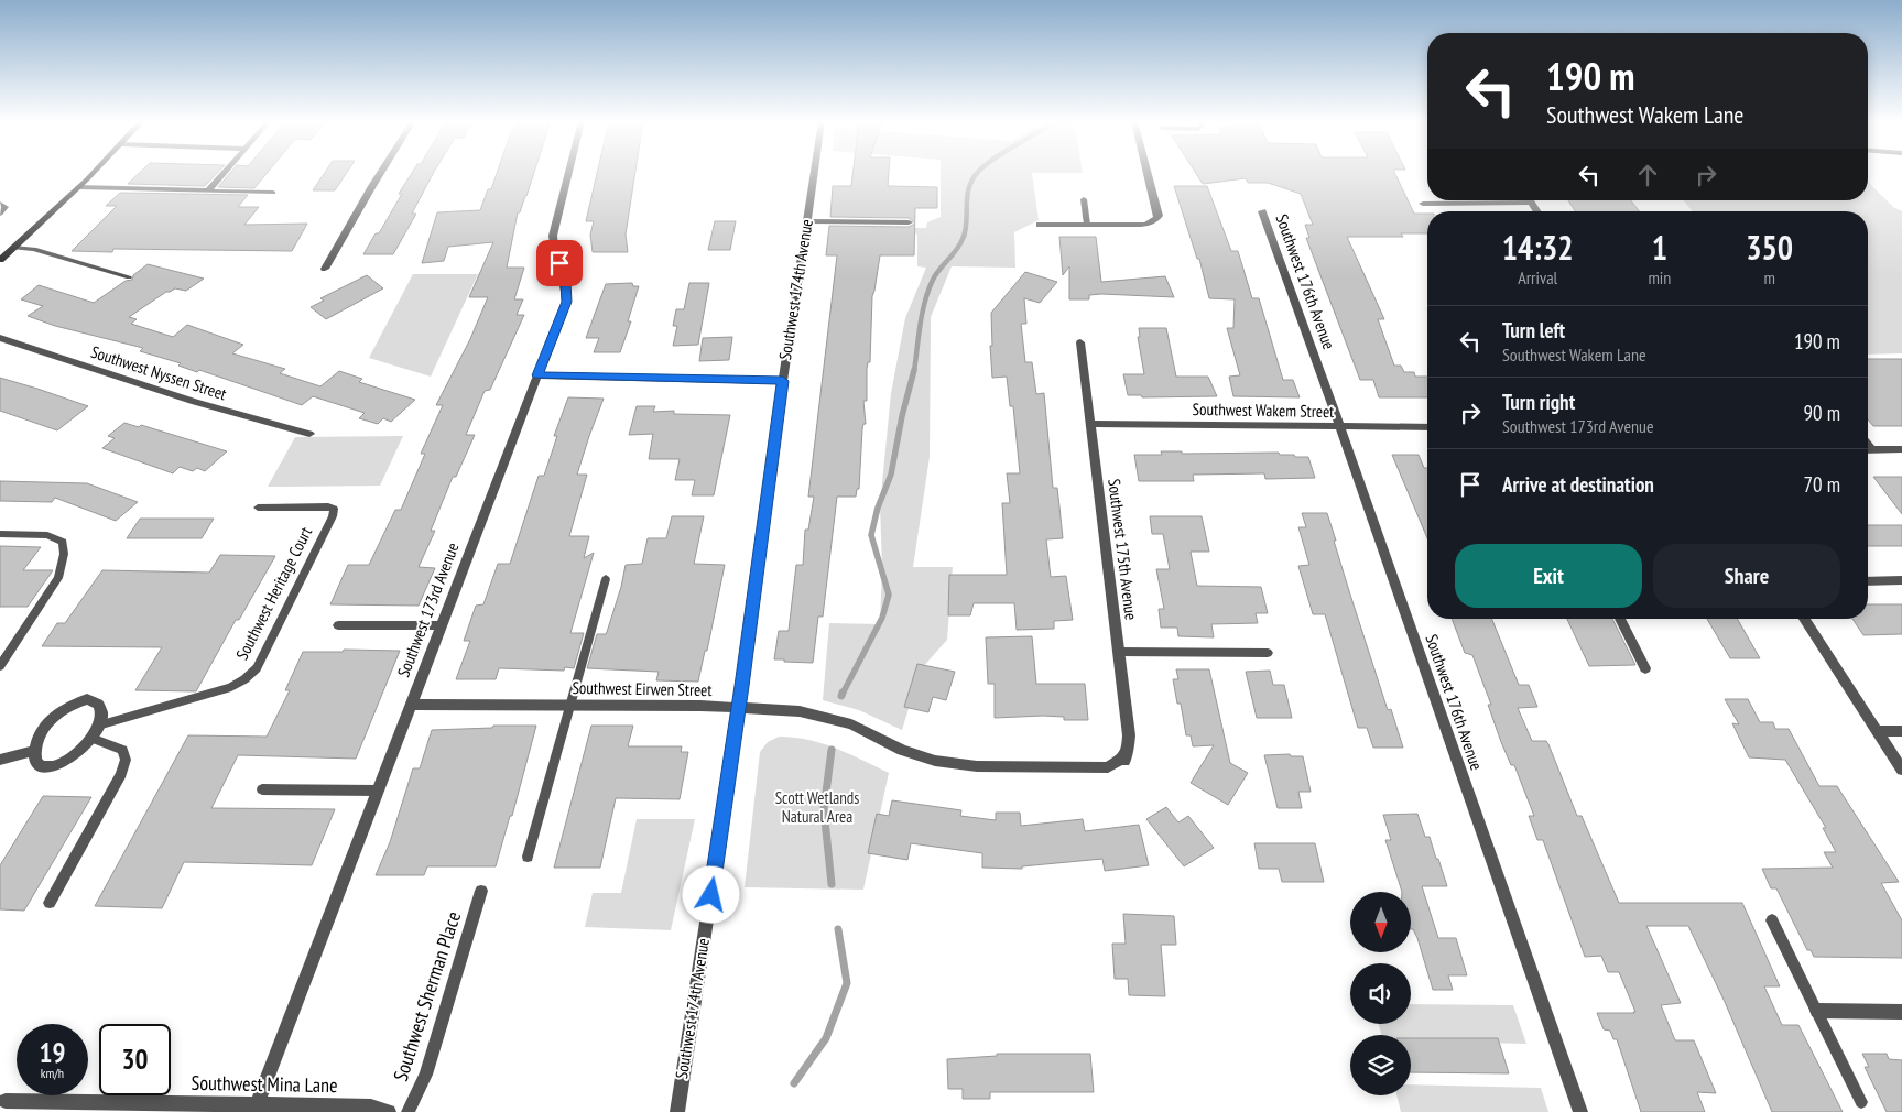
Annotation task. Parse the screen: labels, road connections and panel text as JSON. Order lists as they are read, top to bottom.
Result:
{
  "streets": {
    "street": [
      "Southwest 176th Avenue",
      "Southwest 174th Avenue",
      "Southwest Nyssen Street",
      "Southwest Wakem Street",
      "Southwest 175th Avenue",
      "Southwest 173rd Avenue",
      "Southwest Eirwen Street",
      "Southwest Mina Lane"
    ],
    "lane": ["Southwest Heritage Court", "Southwest Sherman Place"]
  },
  "crossings": [
    ["Southwest 176th Avenue", "Southwest Wakem Street"],
    ["Southwest 174th Avenue", "Southwest Eirwen Street"],
    ["Southwest Wakem Street", "Southwest 175th Avenue"],
    ["Southwest 175th Avenue", "Southwest Eirwen Street"],
    ["Southwest 173rd Avenue", "Southwest Eirwen Street"],
    ["Southwest 173rd Avenue", "Southwest Mina Lane"]
  ],
  "parks": ["Scott Wetlands Natural Area"],
  "north": "bottom",
  "page": {
    "turn": ["190 m", "Southwest Wakem Lane"],
    "eta": [
      "14:32",
      "Arrival",
      "1",
      "min",
      "350",
      "m"
    ],
    "list": [
      {
        "name": "Turn left",
        "note": "Southwest Wakem Lane",
        "value": "190 m"
      },
      {
        "name": "Turn right",
        "note": "Southwest 173rd Avenue",
        "value": "90 m"
      },
      {
        "name": "Arrive at destination",
        "value": "70 m"
      }
    ],
    "buttons": ["Exit", "Share"],
    "speed": "19 km/h",
    "limit": "30"
  }
}
